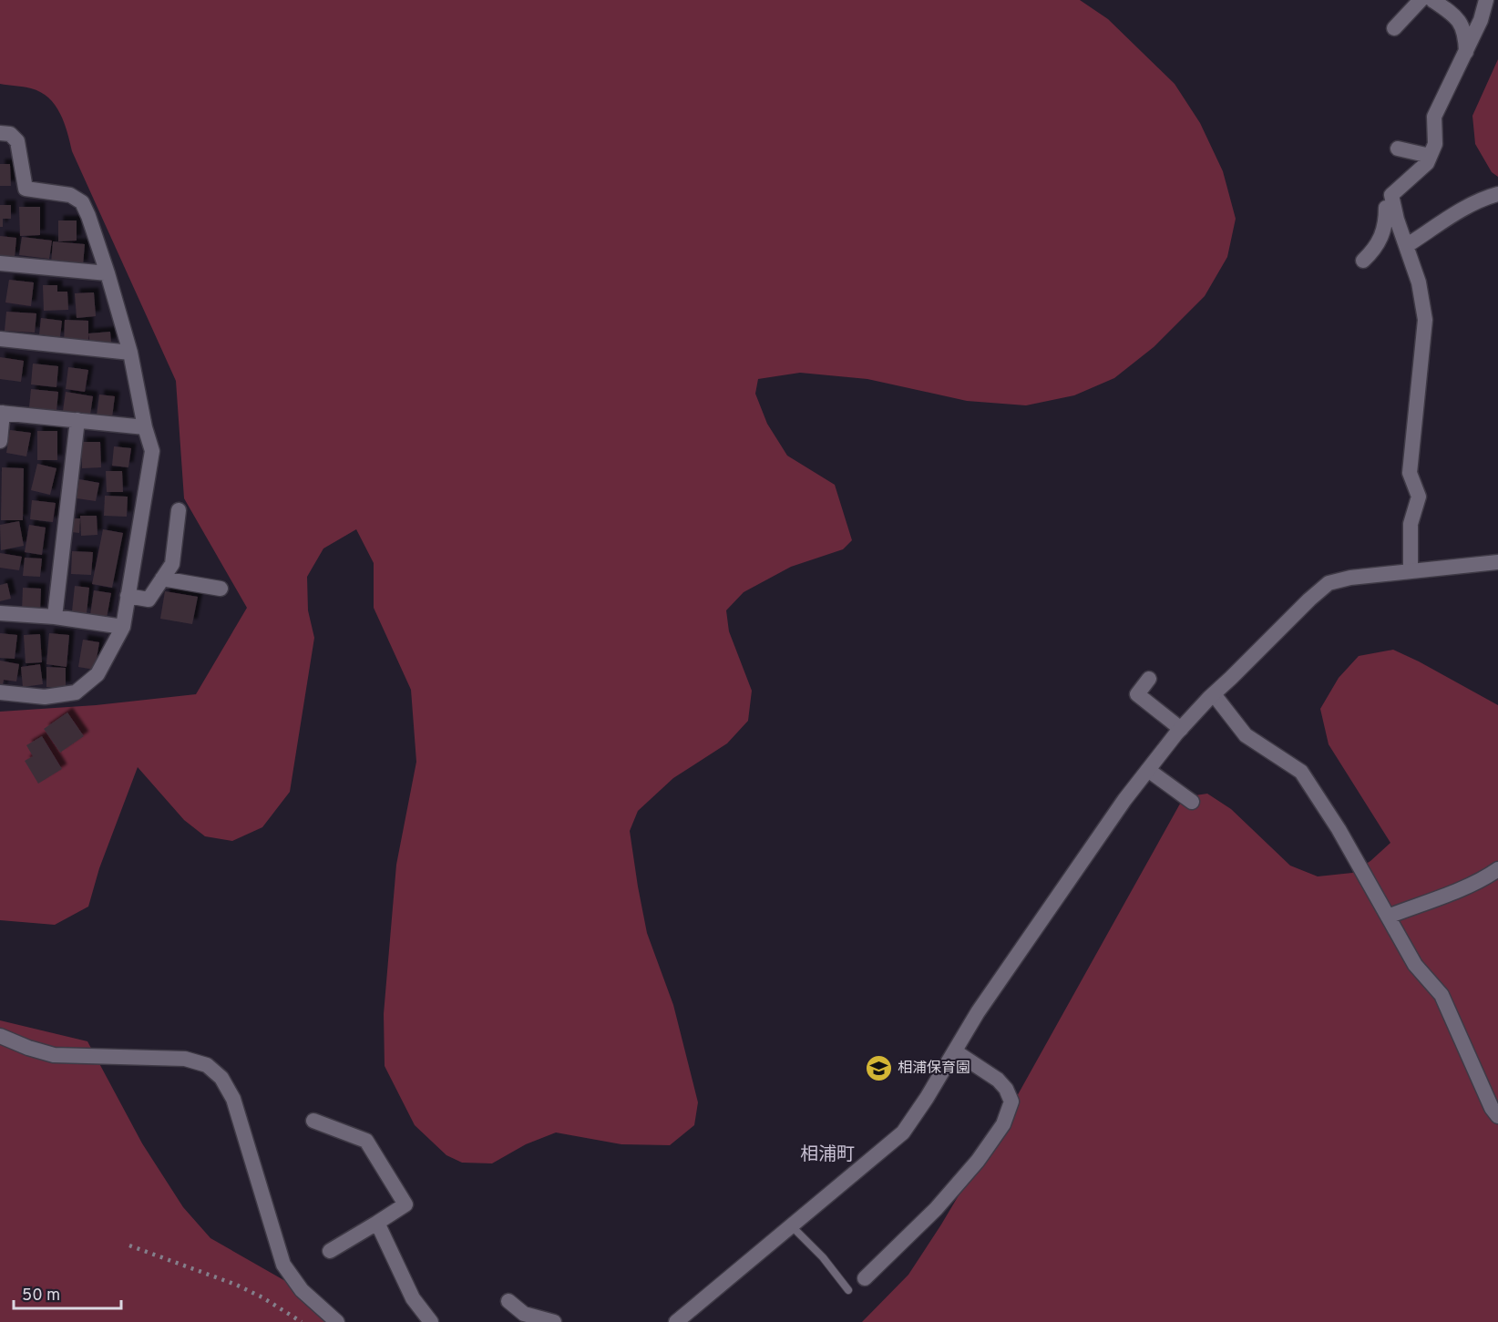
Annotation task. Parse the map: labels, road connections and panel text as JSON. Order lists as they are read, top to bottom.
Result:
{
  "districts": ["相浦町"],
  "places": {
    "school or university": ["相浦保育園"]
  },
  "scale_bar": "50 m"
}
